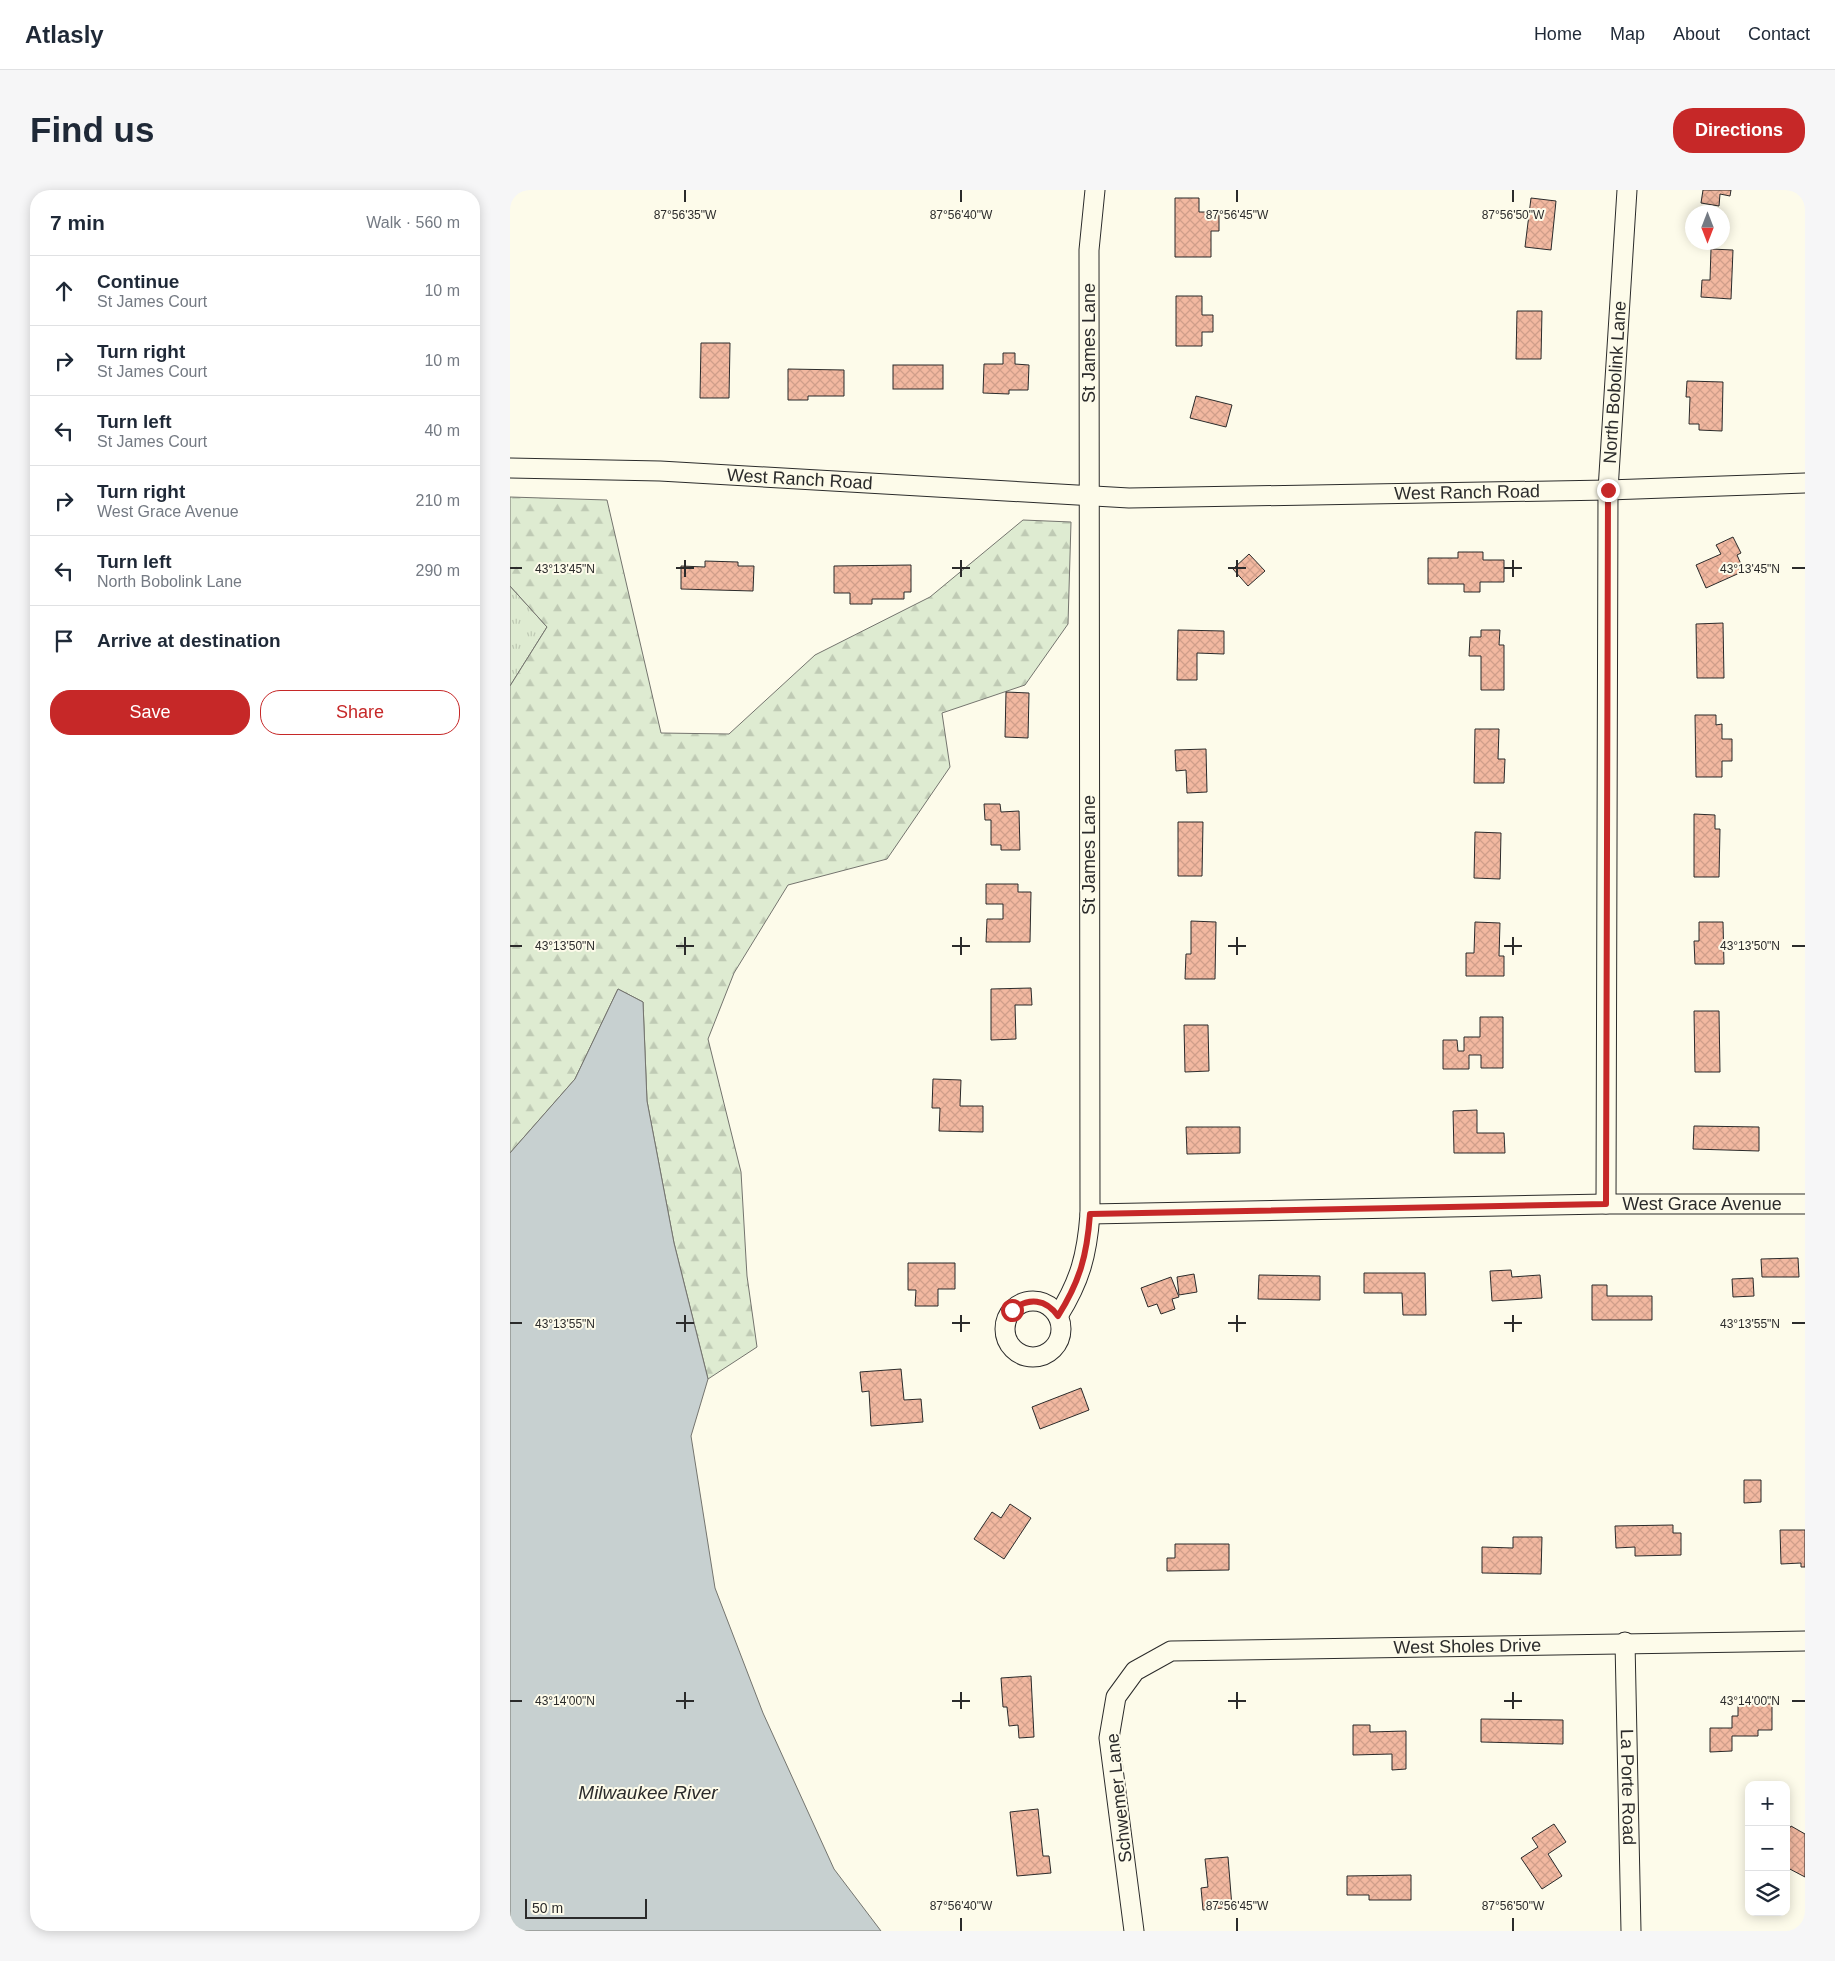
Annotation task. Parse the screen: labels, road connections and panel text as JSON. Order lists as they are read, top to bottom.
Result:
{
  "streets": {
    "street": [
      "St James Lane",
      "North Bobolink Lane",
      "West Ranch Road",
      "West Grace Avenue",
      "West Sholes Drive",
      "La Porte Road",
      "Schwemer Lane"
    ]
  },
  "crossings": [
    ["St James Lane", "West Ranch Road"],
    ["St James Lane", "West Grace Avenue"],
    ["North Bobolink Lane", "West Ranch Road"],
    ["North Bobolink Lane", "West Grace Avenue"],
    ["West Sholes Drive", "La Porte Road"],
    ["West Sholes Drive", "Schwemer Lane"]
  ],
  "water": ["Milwaukee River"],
  "scale_bar": "50 m",
  "north": "bottom",
  "page": {
    "header": "Atlasly",
    "nav": [
      "Home",
      "Map",
      "About",
      "Contact"
    ],
    "buttons": [
      "Directions",
      ["Save", "Share"]
    ],
    "title": "Find us",
    "heading": ["7 min", "Walk · 560 m"],
    "list": [
      ["Continue", "St James Court", "10 m"],
      ["Turn right", "St James Court", "10 m"],
      ["Turn left", "St James Court", "40 m"],
      ["Turn right", "West Grace Avenue", "210 m"],
      ["Turn left", "North Bobolink Lane", "290 m"],
      "Arrive at destination"
    ],
    "map_buttons": ["+", "−"],
    "scale": "50 m"
  },
  "coordinates": [
    "87°56'35\"W",
    "87°56'40\"W",
    "87°56'45\"W",
    "87°56'50\"W",
    "43°13'45\"N",
    "43°13'50\"N",
    "43°13'55\"N",
    "43°14'00\"N"
  ]
}
